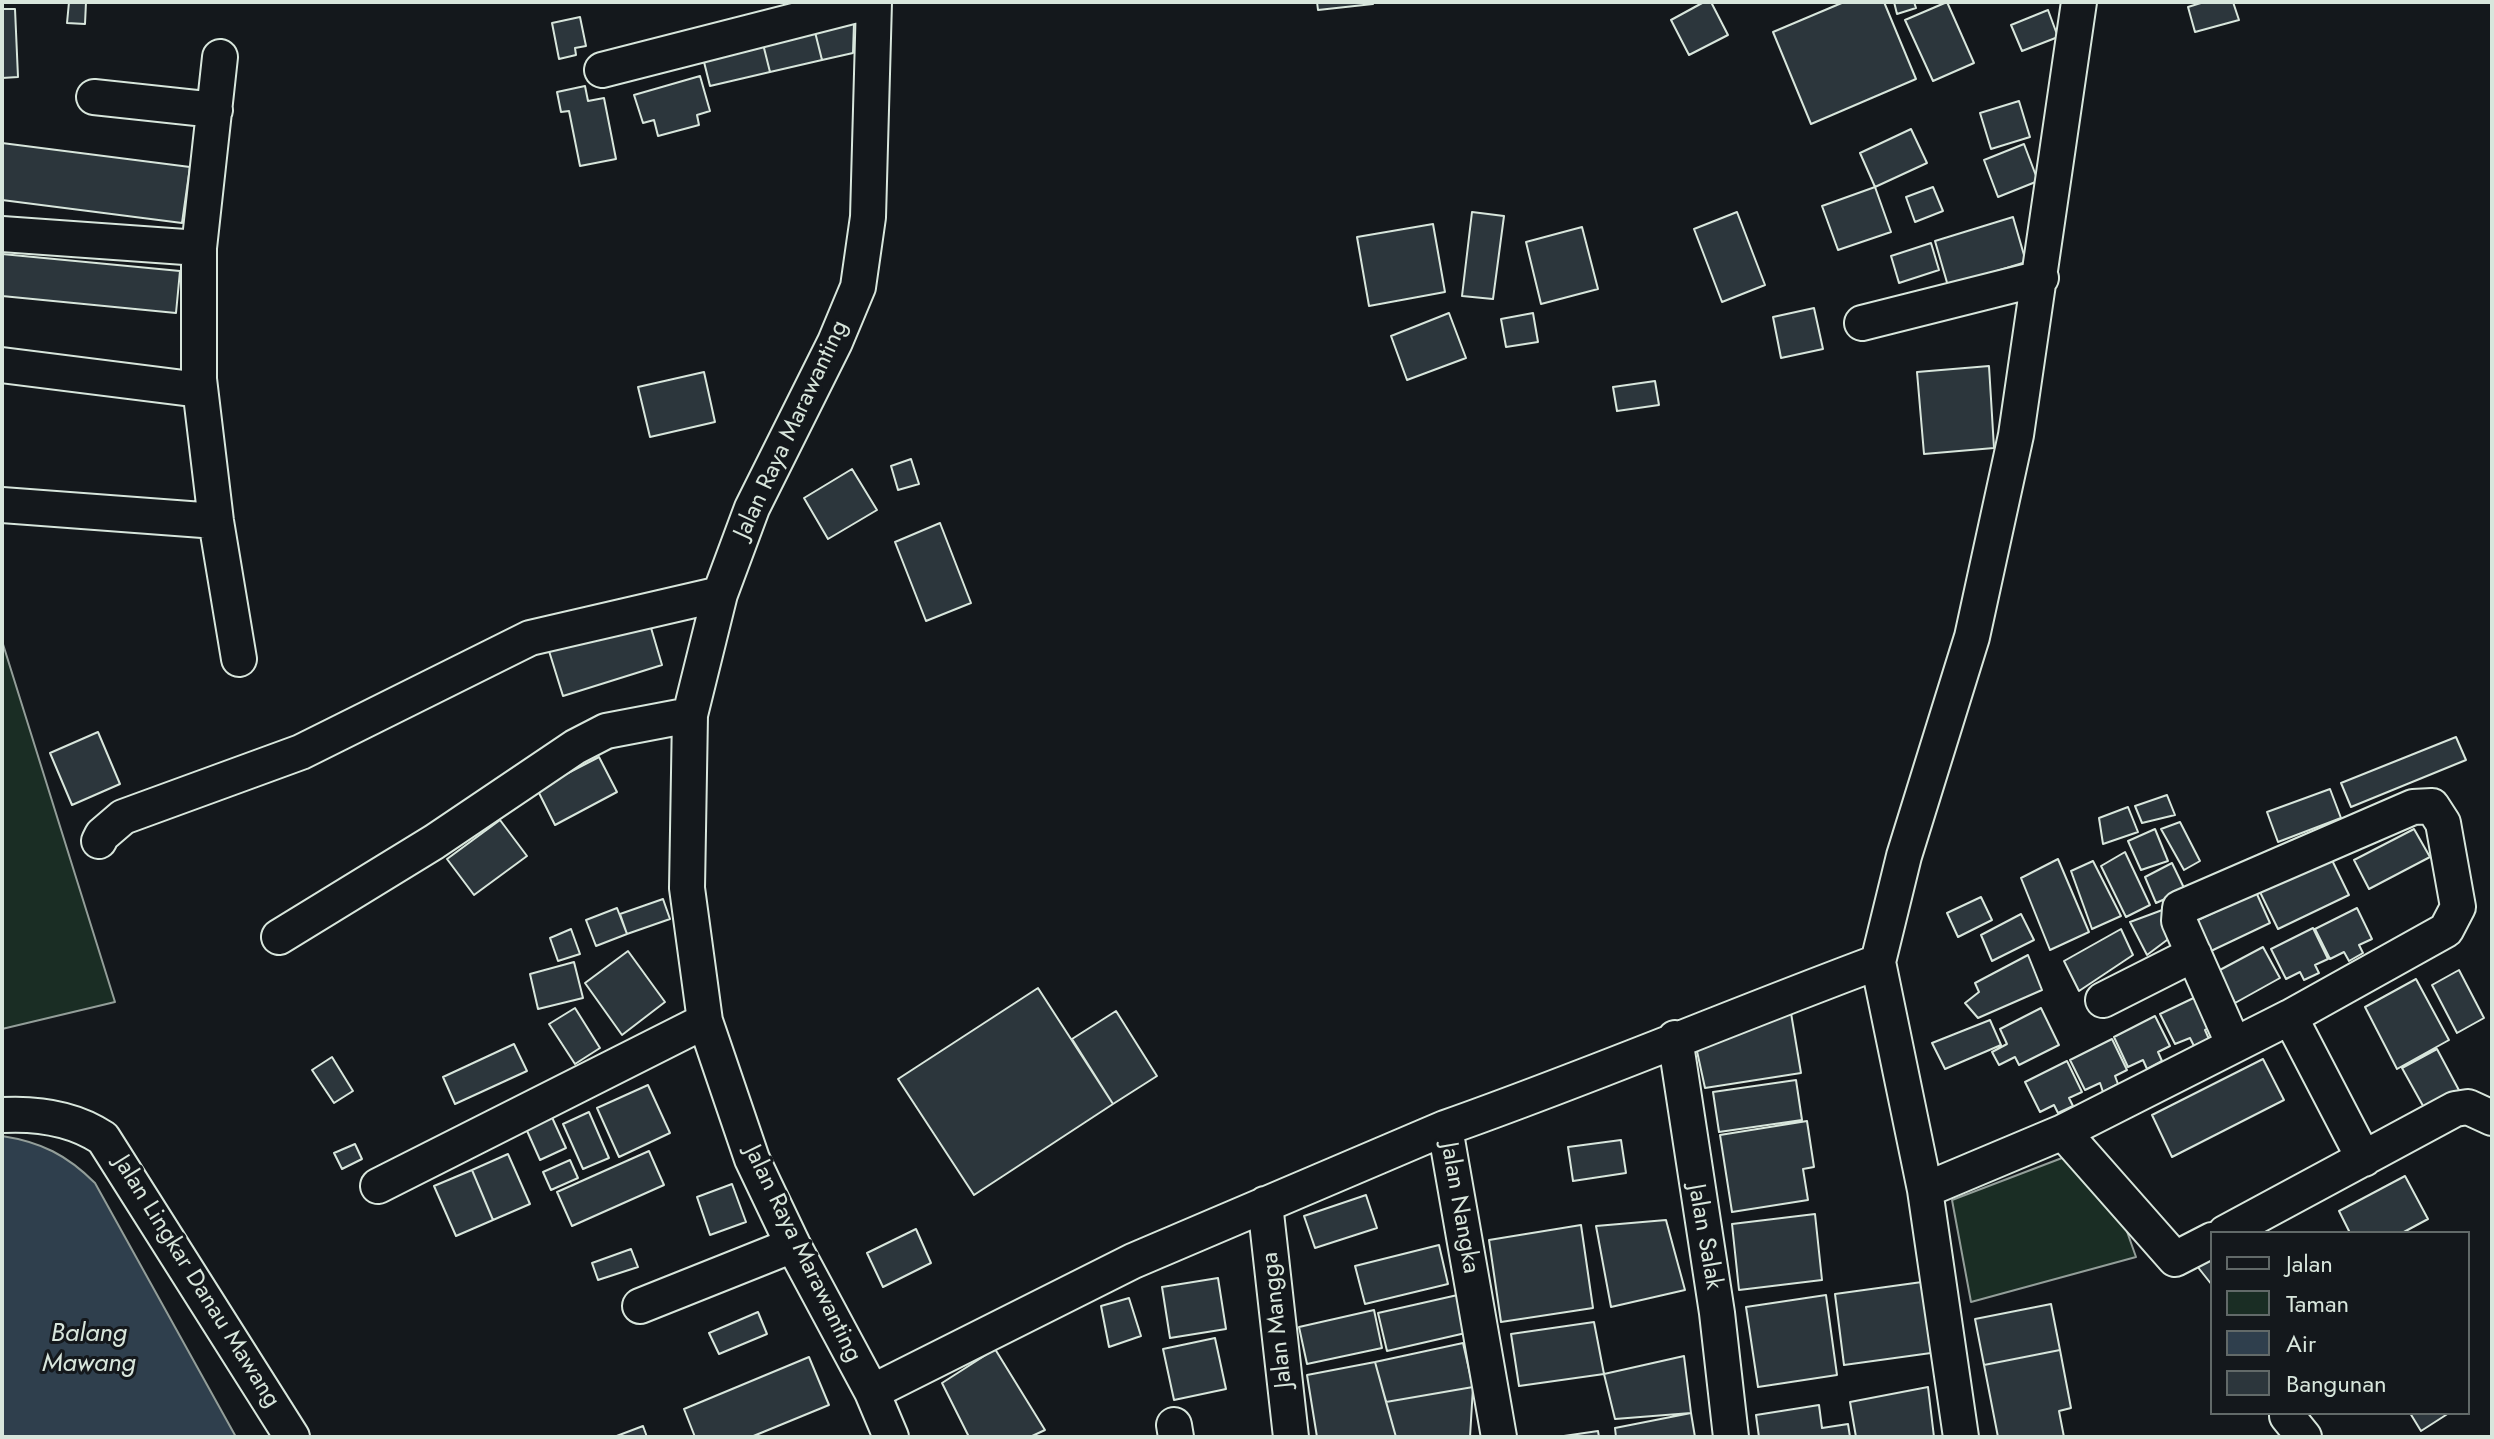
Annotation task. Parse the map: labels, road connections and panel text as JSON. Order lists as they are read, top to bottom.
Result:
{
  "streets": {
    "street": [
      "Jalan Raya Marawanting",
      "Jalan Nangka",
      "Jalan Salak",
      "Jalan Lingkar Danau Mawang",
      "Jalan Mangga"
    ]
  },
  "crossings": [
    ["Jalan Nangka", "Jalan Salak"]
  ],
  "water": ["Balang Mawang"],
  "legend": [
    "Jalan",
    "Taman",
    "Air",
    "Bangunan"
  ]
}
